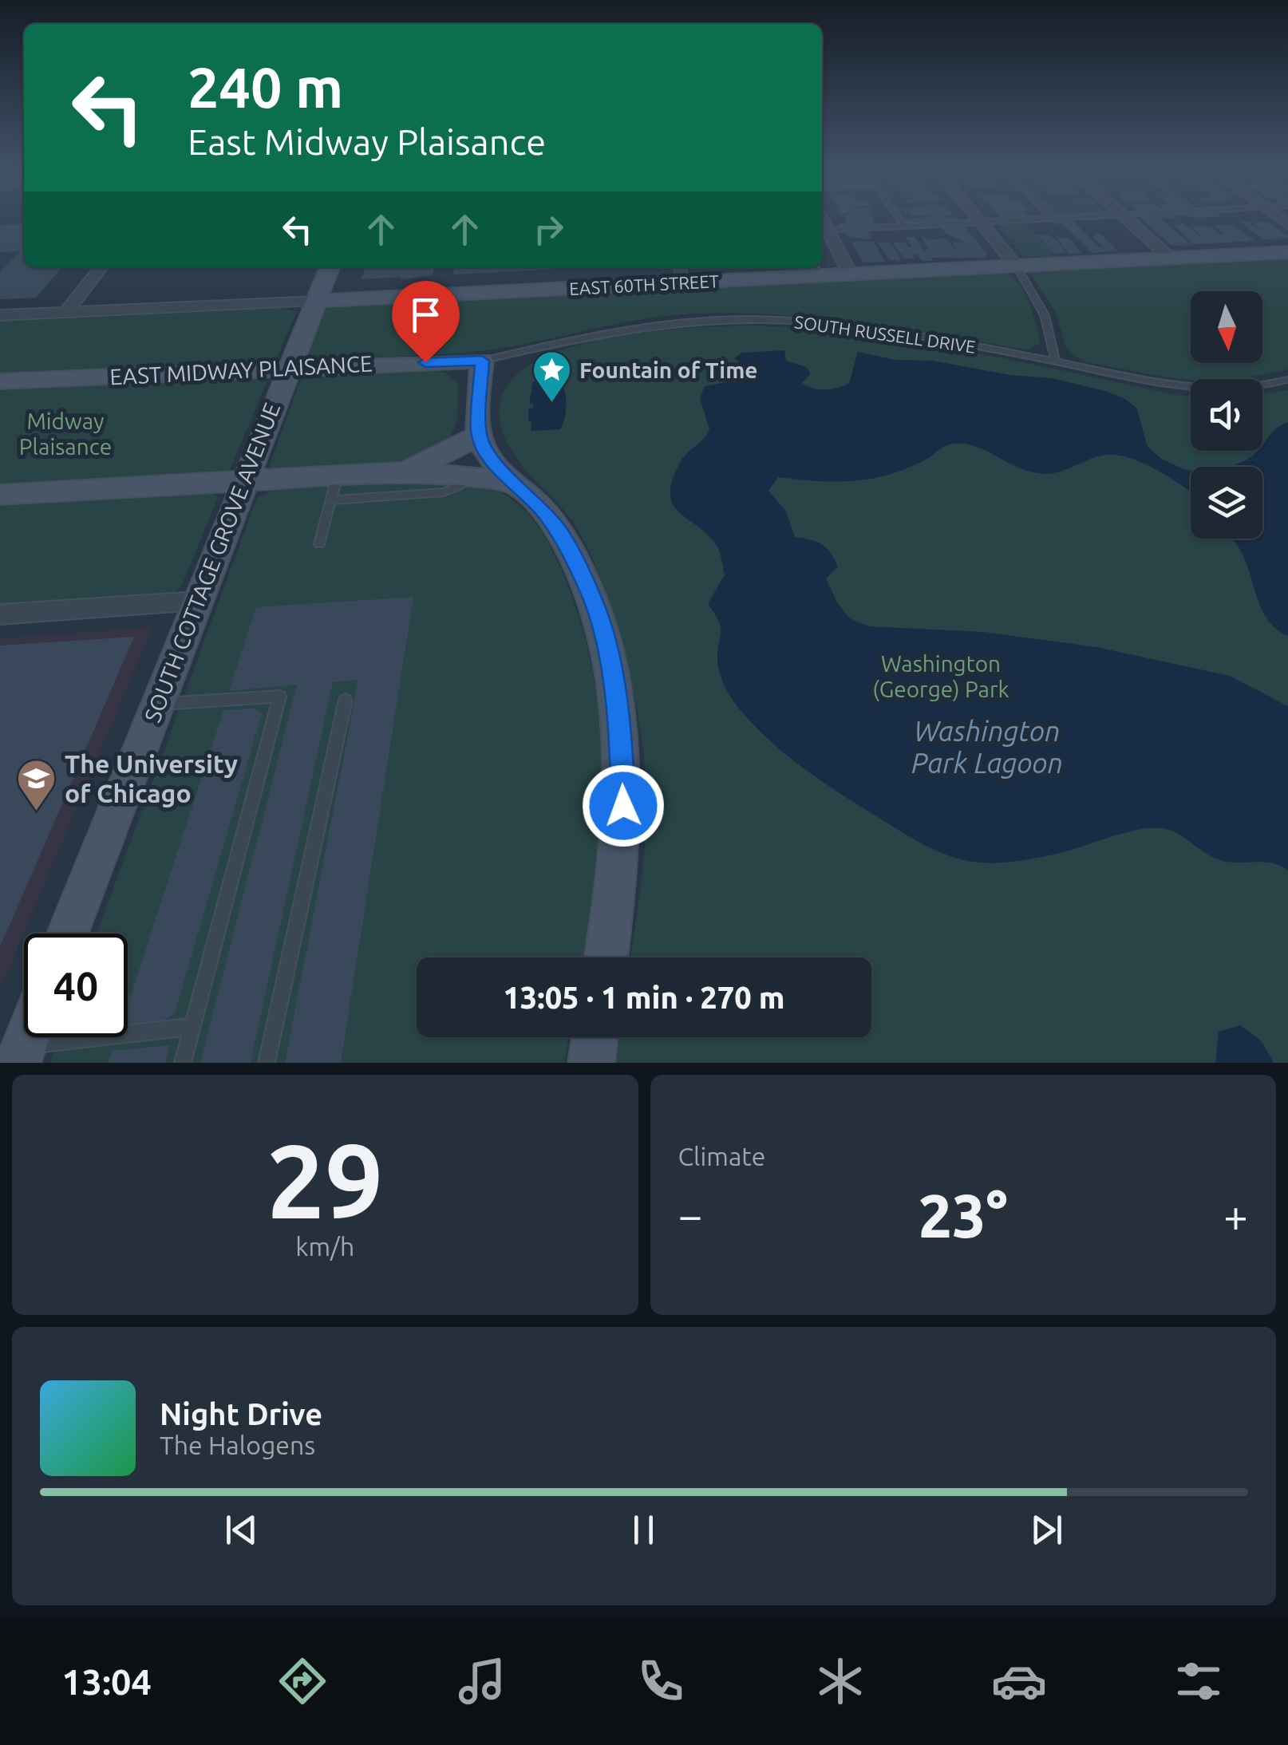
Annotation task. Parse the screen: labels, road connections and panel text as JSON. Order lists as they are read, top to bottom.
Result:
{
  "streets": {
    "street": ["EAST 60TH STREET", "EAST MIDWAY PLAISANCE", "SOUTH COTTAGE GROVE AVENUE"],
    "lane": ["SOUTH RUSSELL DRIVE"]
  },
  "crossings": [
    ["EAST 60TH STREET", "SOUTH COTTAGE GROVE AVENUE"],
    ["SOUTH RUSSELL DRIVE", "EAST MIDWAY PLAISANCE"],
    ["EAST MIDWAY PLAISANCE", "SOUTH COTTAGE GROVE AVENUE"]
  ],
  "water": ["Washington Park Lagoon"],
  "parks": ["Midway Plaisance", "Washington (George) Park"],
  "places": {
    "place": ["Fountain of Time"],
    "school or university": ["The University of Chicago"]
  },
  "north": "bottom",
  "page": {
    "turn": ["240 m", "East Midway Plaisance"],
    "limit": "40",
    "trip": "13:05 · 1 min · 270 m",
    "tile": [
      ["29", "km/h"],
      "Climate"
    ],
    "heat": ["−", "23°", "+"],
    "song": ["Night Drive", "The Halogens"],
    "tabs": "13:04"
  }
}
